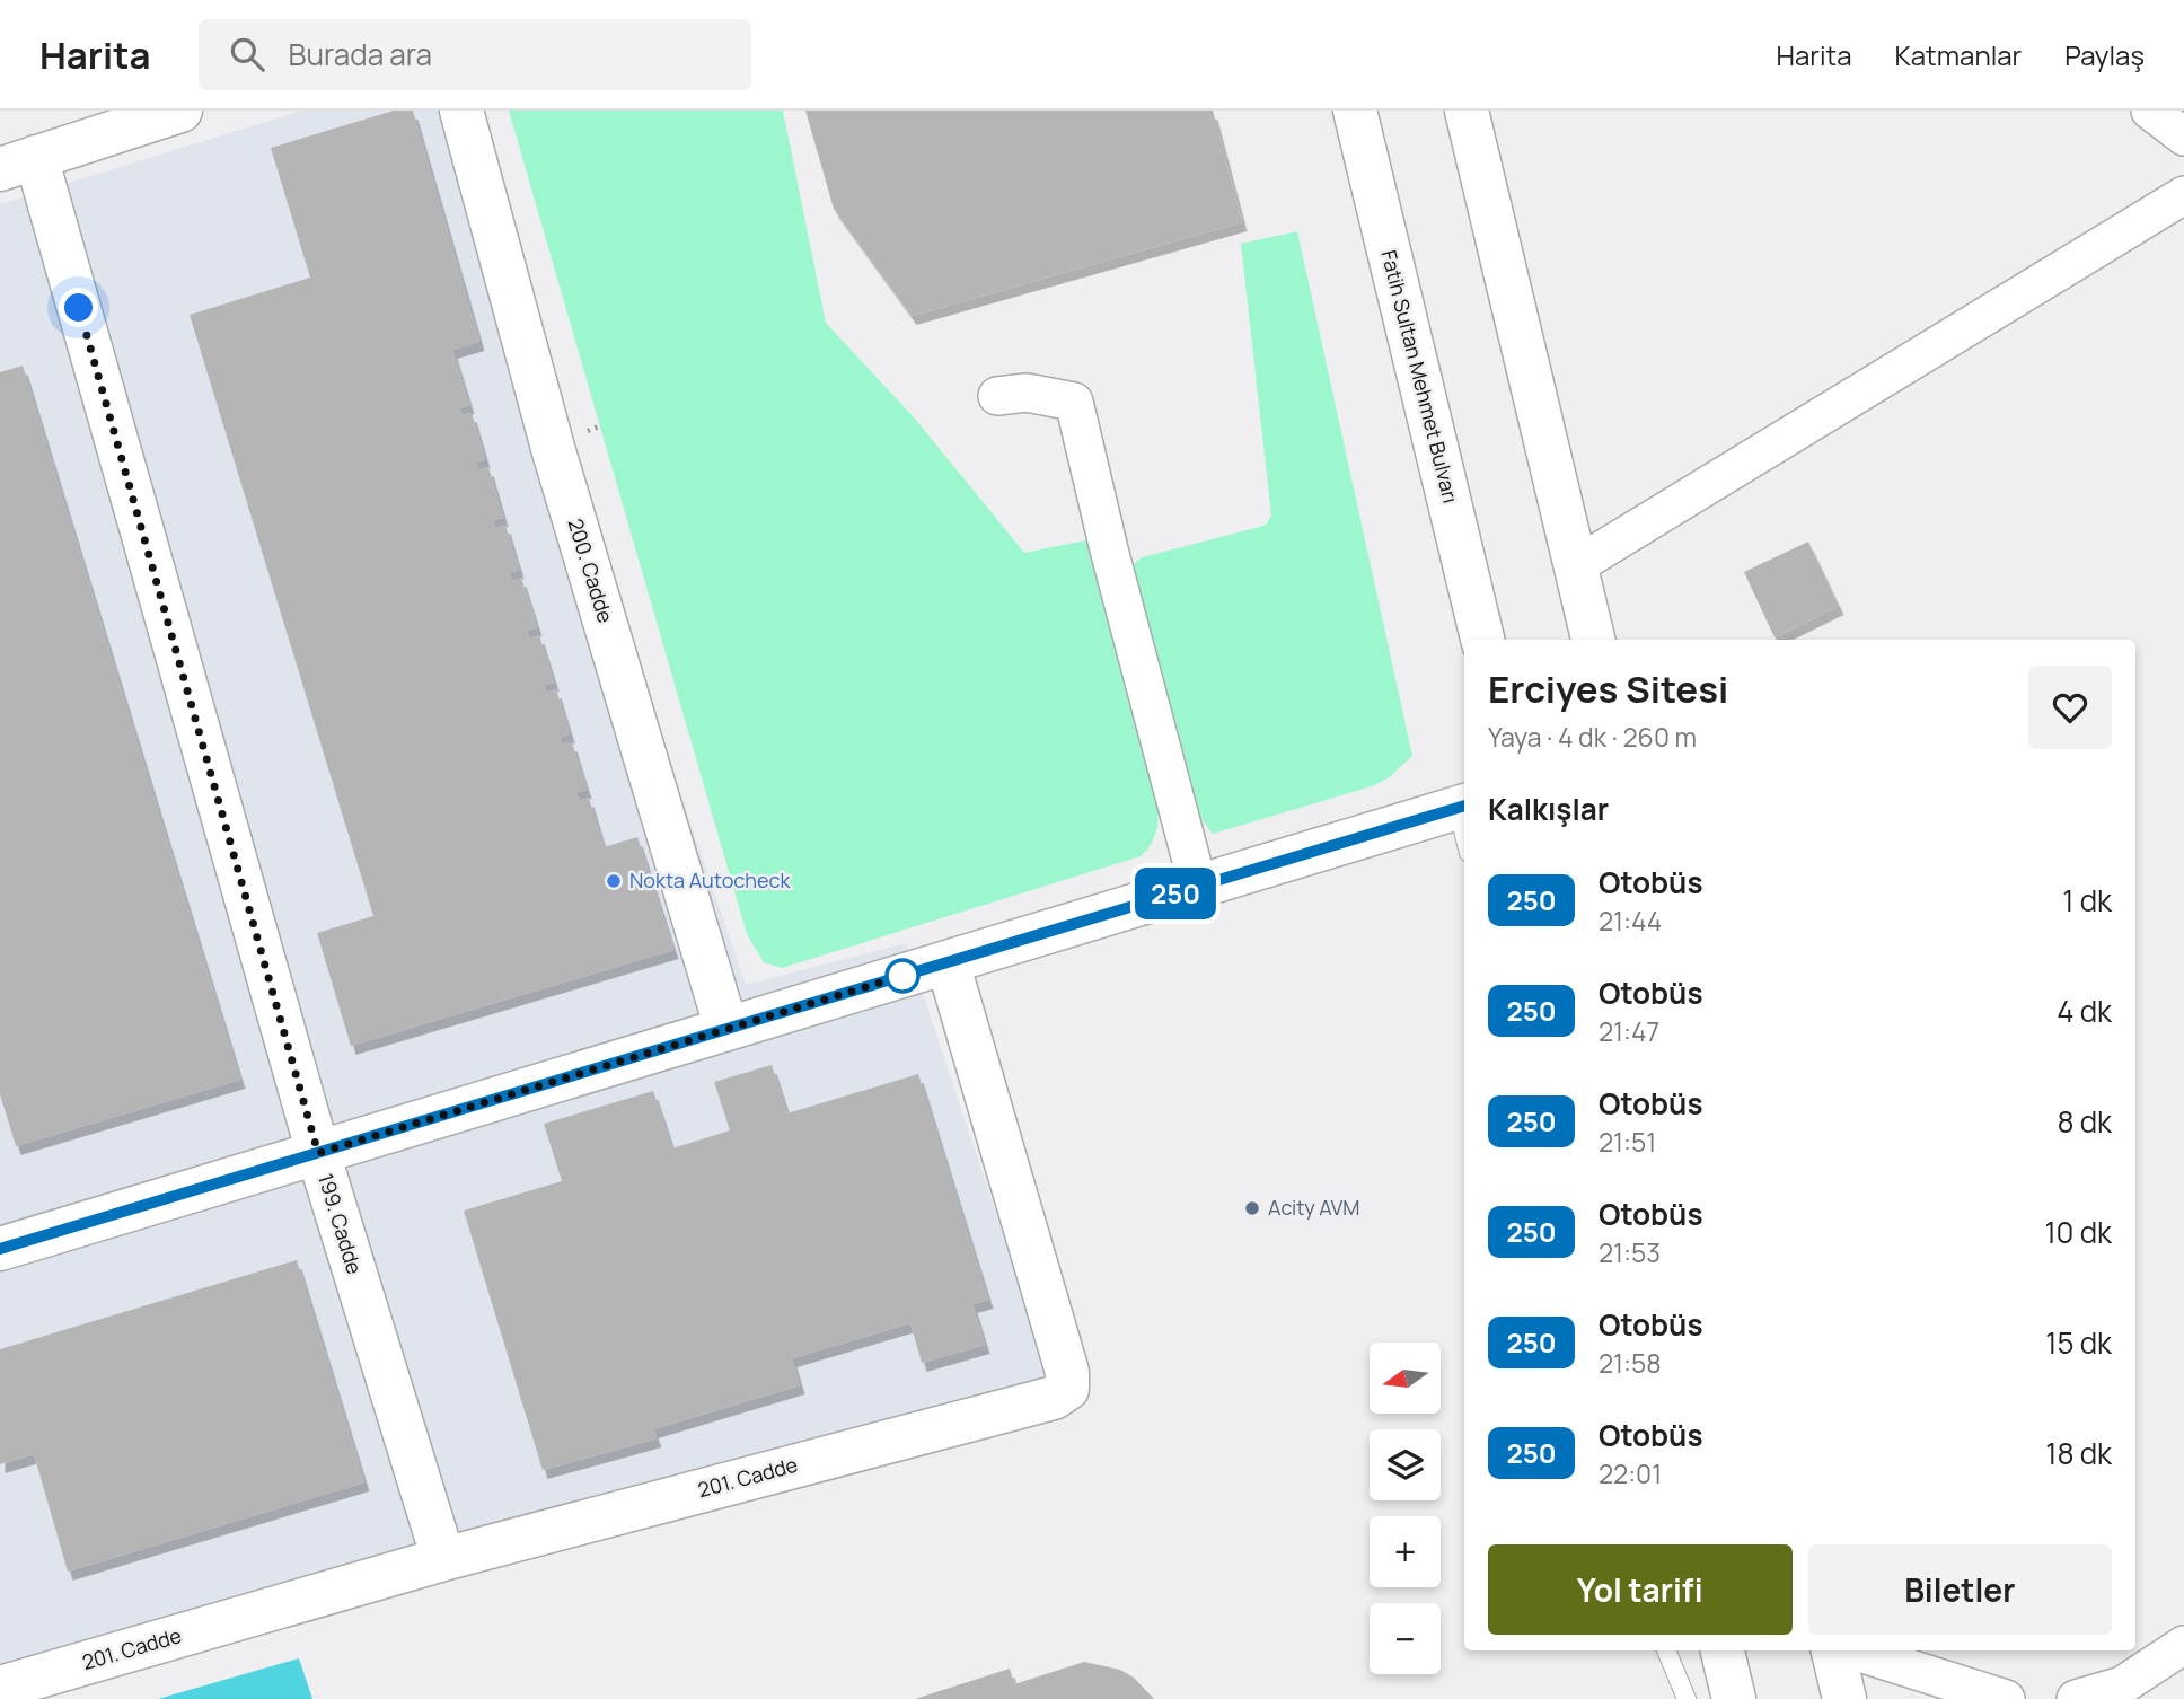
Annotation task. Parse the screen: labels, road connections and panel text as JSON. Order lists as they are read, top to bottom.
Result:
{
  "streets": {
    "main road": [
      "Fatih Sultan Mehmet Bulvarı",
      "200. Cadde",
      "199. Cadde",
      "201. Cadde"
    ]
  },
  "crossings": [
    ["199. Cadde", "201. Cadde"]
  ],
  "places": ["Nokta Autocheck", "Acity AVM"],
  "lines": ["bus line 250"],
  "north": "left",
  "page": {
    "header": "Harita",
    "search": "Burada ara",
    "nav": ["Harita", "Katmanlar", "Paylaş"],
    "on_map": "250",
    "heading": [
      ["Erciyes Sitesi", "Yaya · 4 dk · 260 m"],
      "Kalkışlar"
    ],
    "list": [
      {
        "mark": "250",
        "name": "Otobüs",
        "note": "21:44",
        "value": "1 dk"
      },
      {
        "mark": "250",
        "name": "Otobüs",
        "note": "21:47",
        "value": "4 dk"
      },
      {
        "mark": "250",
        "name": "Otobüs",
        "note": "21:51",
        "value": "8 dk"
      },
      {
        "mark": "250",
        "name": "Otobüs",
        "note": "21:53",
        "value": "10 dk"
      },
      {
        "mark": "250",
        "name": "Otobüs",
        "note": "21:58",
        "value": "15 dk"
      },
      {
        "mark": "250",
        "name": "Otobüs",
        "note": "22:01",
        "value": "18 dk"
      }
    ],
    "map_buttons": ["+", "−"],
    "buttons": ["Yol tarifi", "Biletler"]
  }
}
